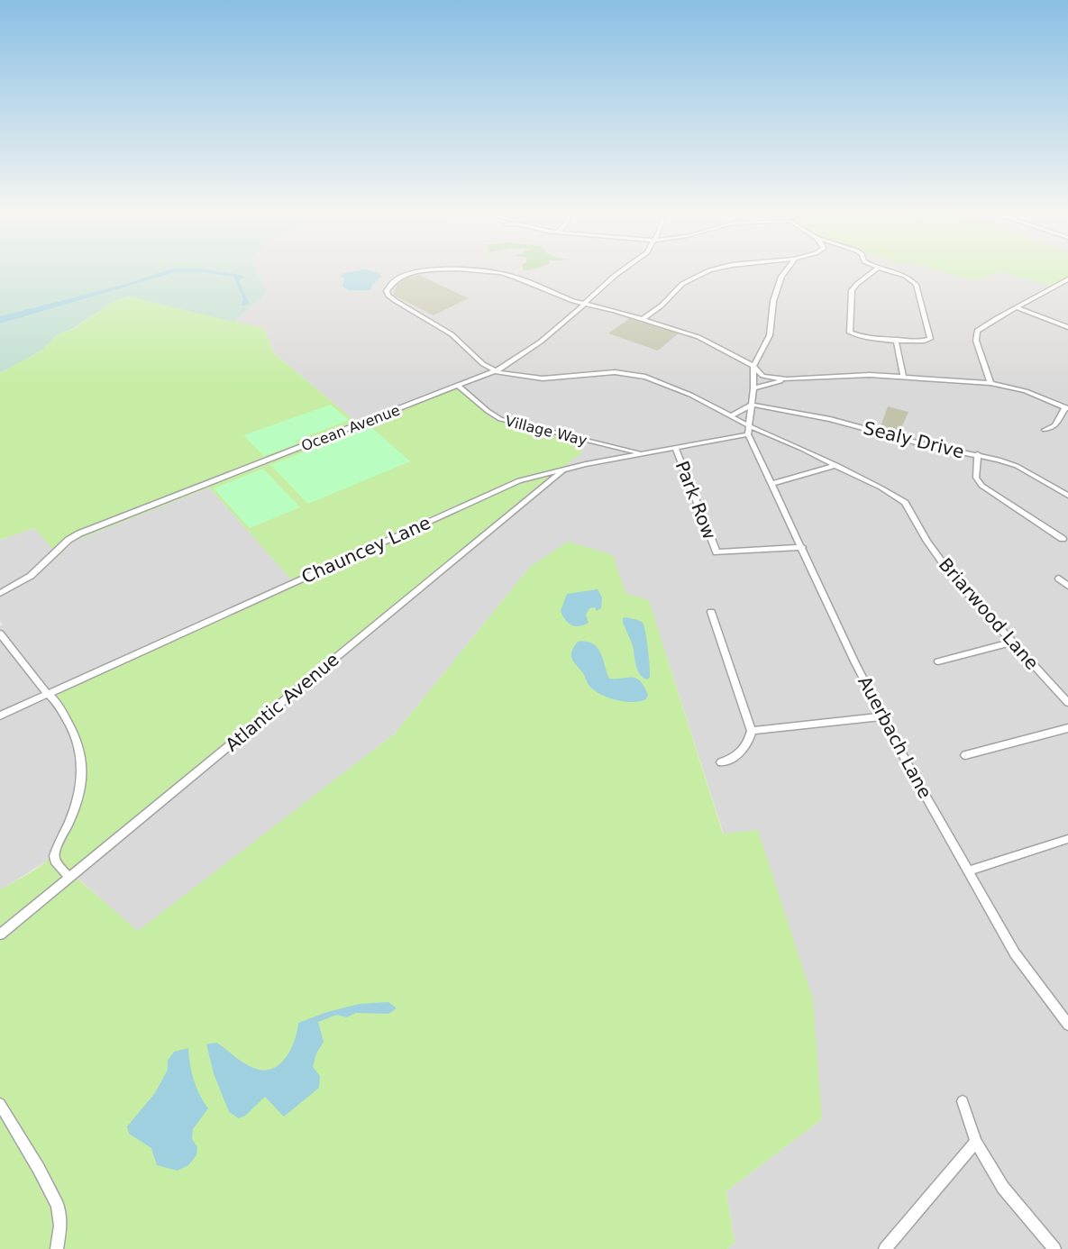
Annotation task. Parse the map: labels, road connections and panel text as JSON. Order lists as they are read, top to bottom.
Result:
{
  "streets": {
    "street": [
      "Ocean Avenue",
      "Village Way",
      "Sealy Drive",
      "Park Row",
      "Chauncey Lane",
      "Briarwood Lane",
      "Atlantic Avenue",
      "Auerbach Lane"
    ]
  },
  "crossings": [
    ["Ocean Avenue", "Village Way"],
    ["Ocean Avenue", "Briarwood Lane"],
    ["Village Way", "Chauncey Lane"],
    ["Park Row", "Chauncey Lane"],
    ["Park Row", "Auerbach Lane"],
    ["Chauncey Lane", "Briarwood Lane"],
    ["Chauncey Lane", "Atlantic Avenue"],
    ["Chauncey Lane", "Auerbach Lane"],
    ["Briarwood Lane", "Auerbach Lane"]
  ]
}
